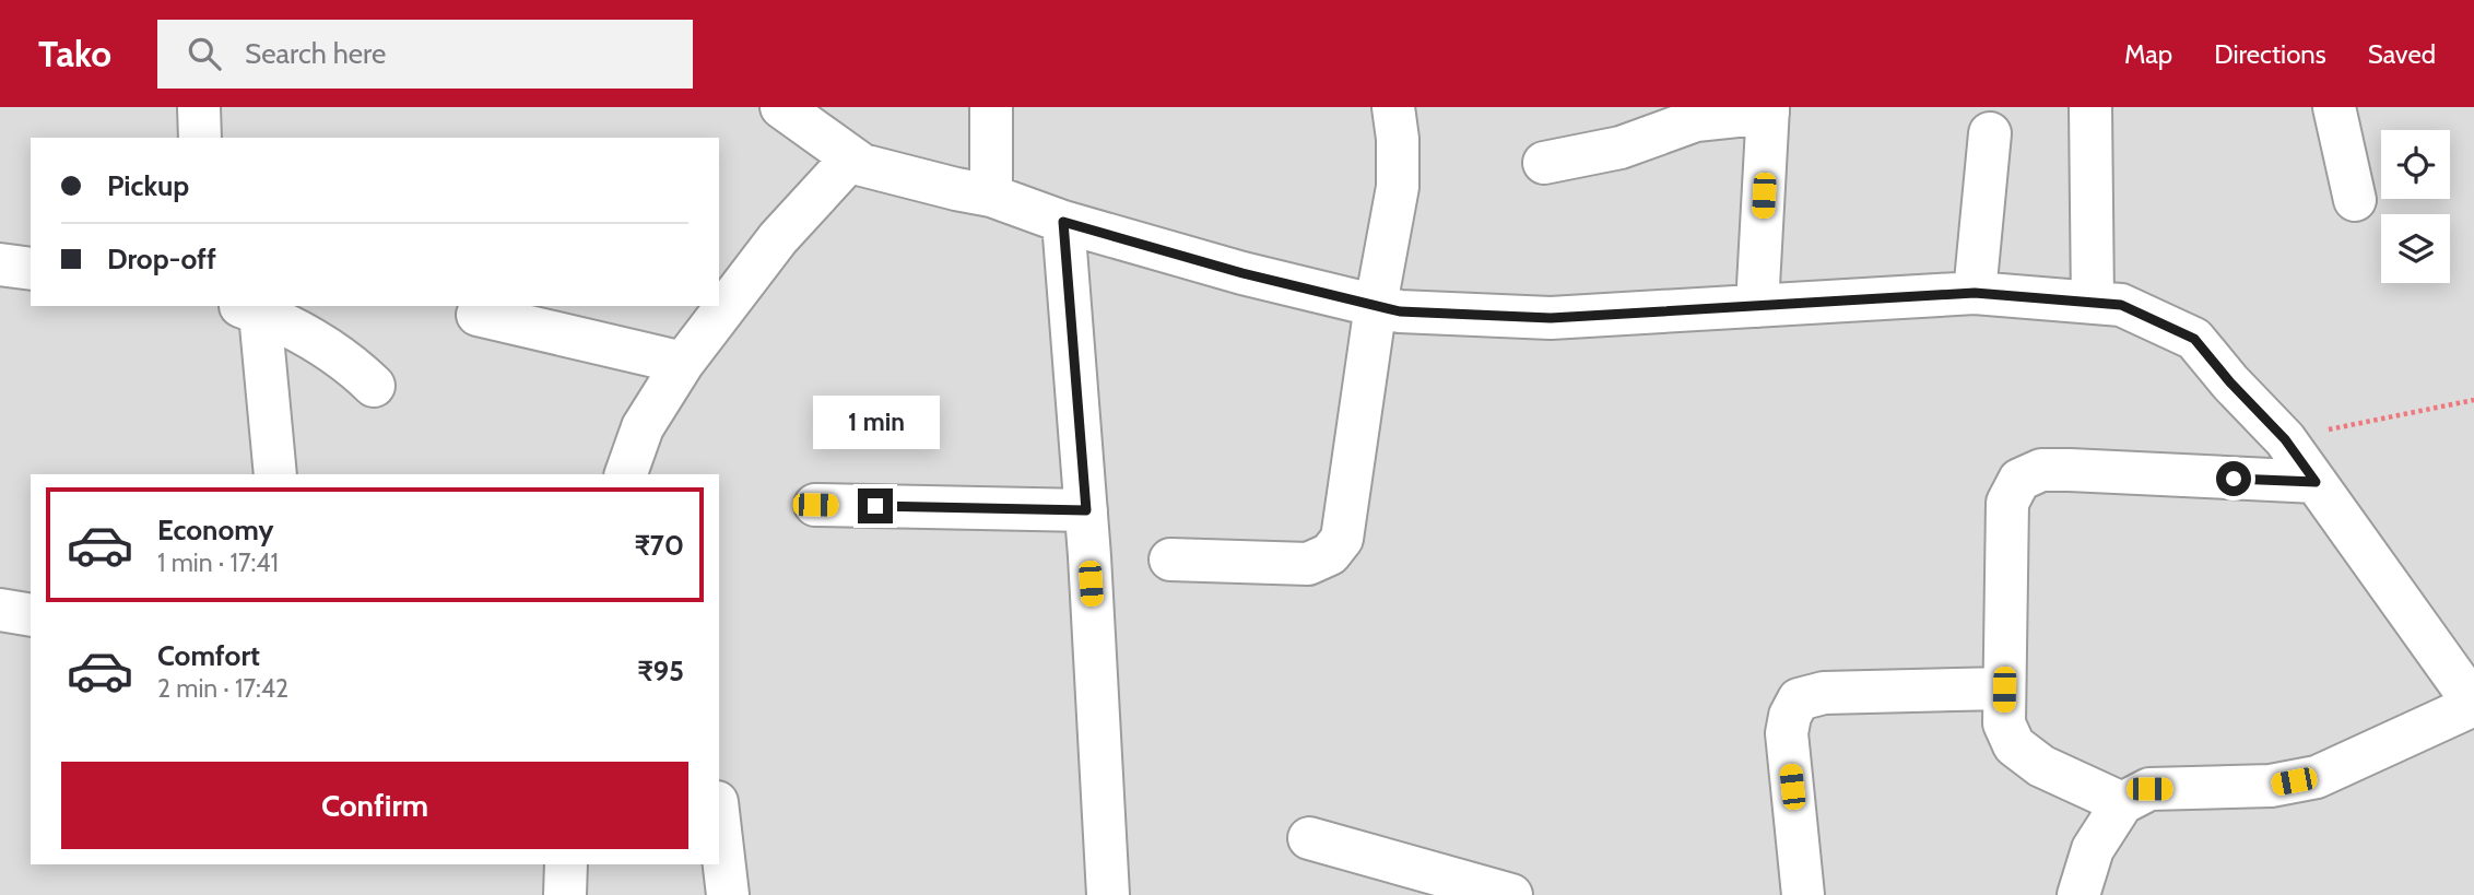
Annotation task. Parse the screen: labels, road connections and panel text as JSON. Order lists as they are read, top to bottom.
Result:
{
  "page": {
    "header": "Tako",
    "search": "Search here",
    "nav": ["Map", "Directions", "Saved"],
    "banner": ["Pickup", "Drop-off"],
    "bubble": "1 min",
    "list": [
      {
        "name": "Economy",
        "note": "1 min · 17:41",
        "value": "₹70"
      },
      {
        "name": "Comfort",
        "note": "2 min · 17:42",
        "value": "₹95"
      }
    ],
    "buttons": "Confirm"
  }
}
